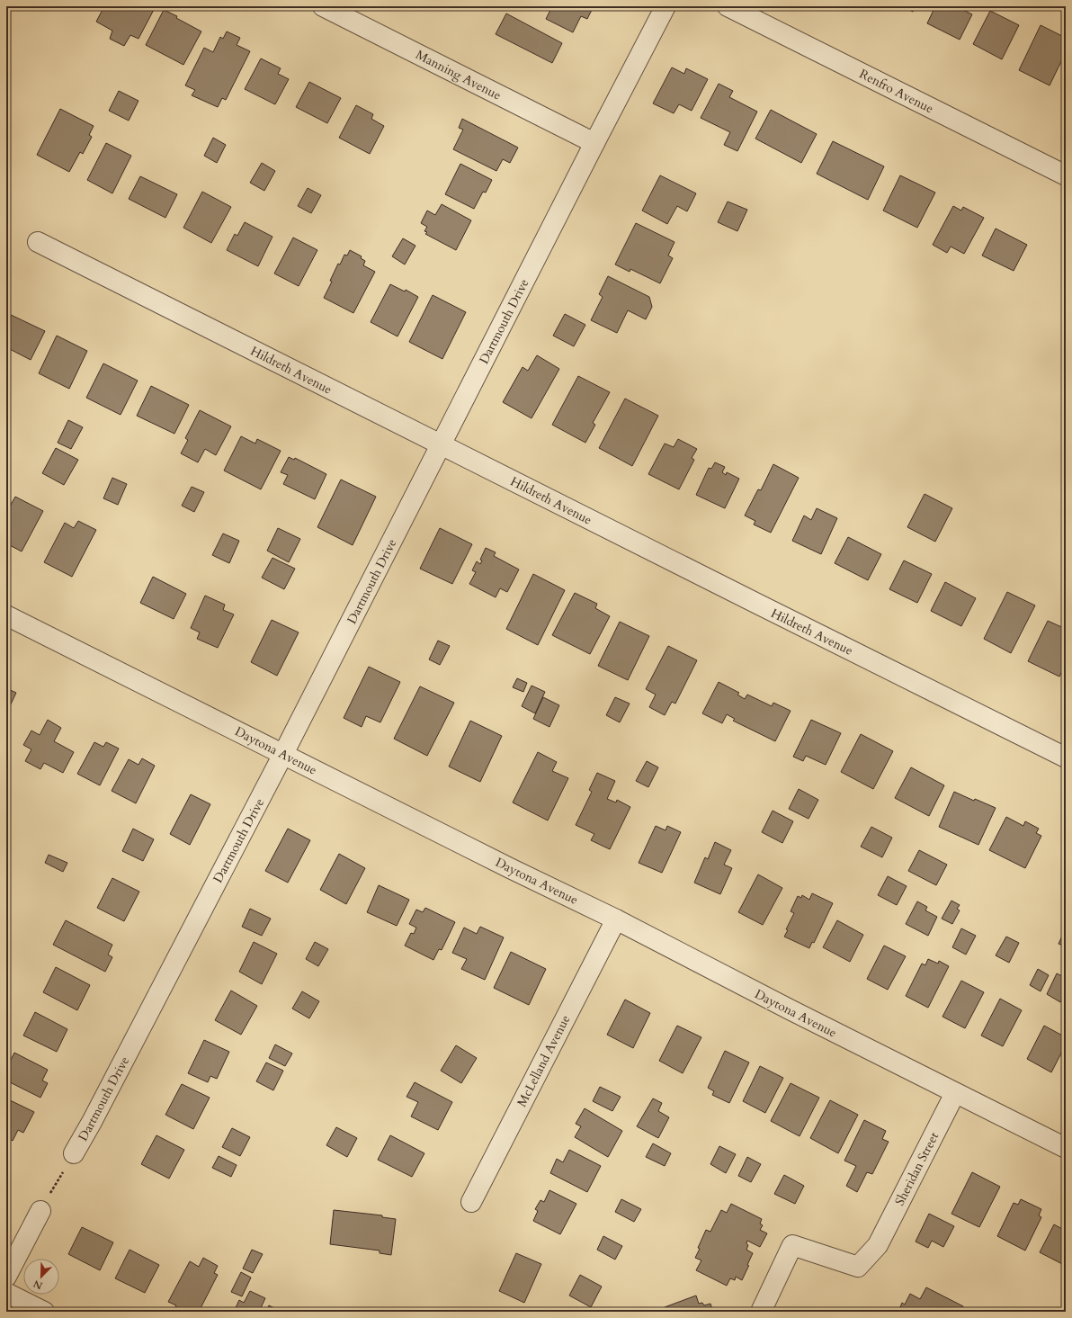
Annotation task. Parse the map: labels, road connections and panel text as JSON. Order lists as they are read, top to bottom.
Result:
{
  "streets": {
    "street": [
      "Manning Avenue",
      "Renfro Avenue",
      "Dartmouth Drive",
      "Hildreth Avenue",
      "Daytona Avenue",
      "McLelland Avenue",
      "Sheridan Street"
    ]
  },
  "crossings": [
    ["Manning Avenue", "Dartmouth Drive"],
    ["Dartmouth Drive", "Hildreth Avenue"],
    ["Dartmouth Drive", "Daytona Avenue"],
    ["Daytona Avenue", "McLelland Avenue"],
    ["Daytona Avenue", "Sheridan Street"]
  ],
  "north": "bottom left"
}
